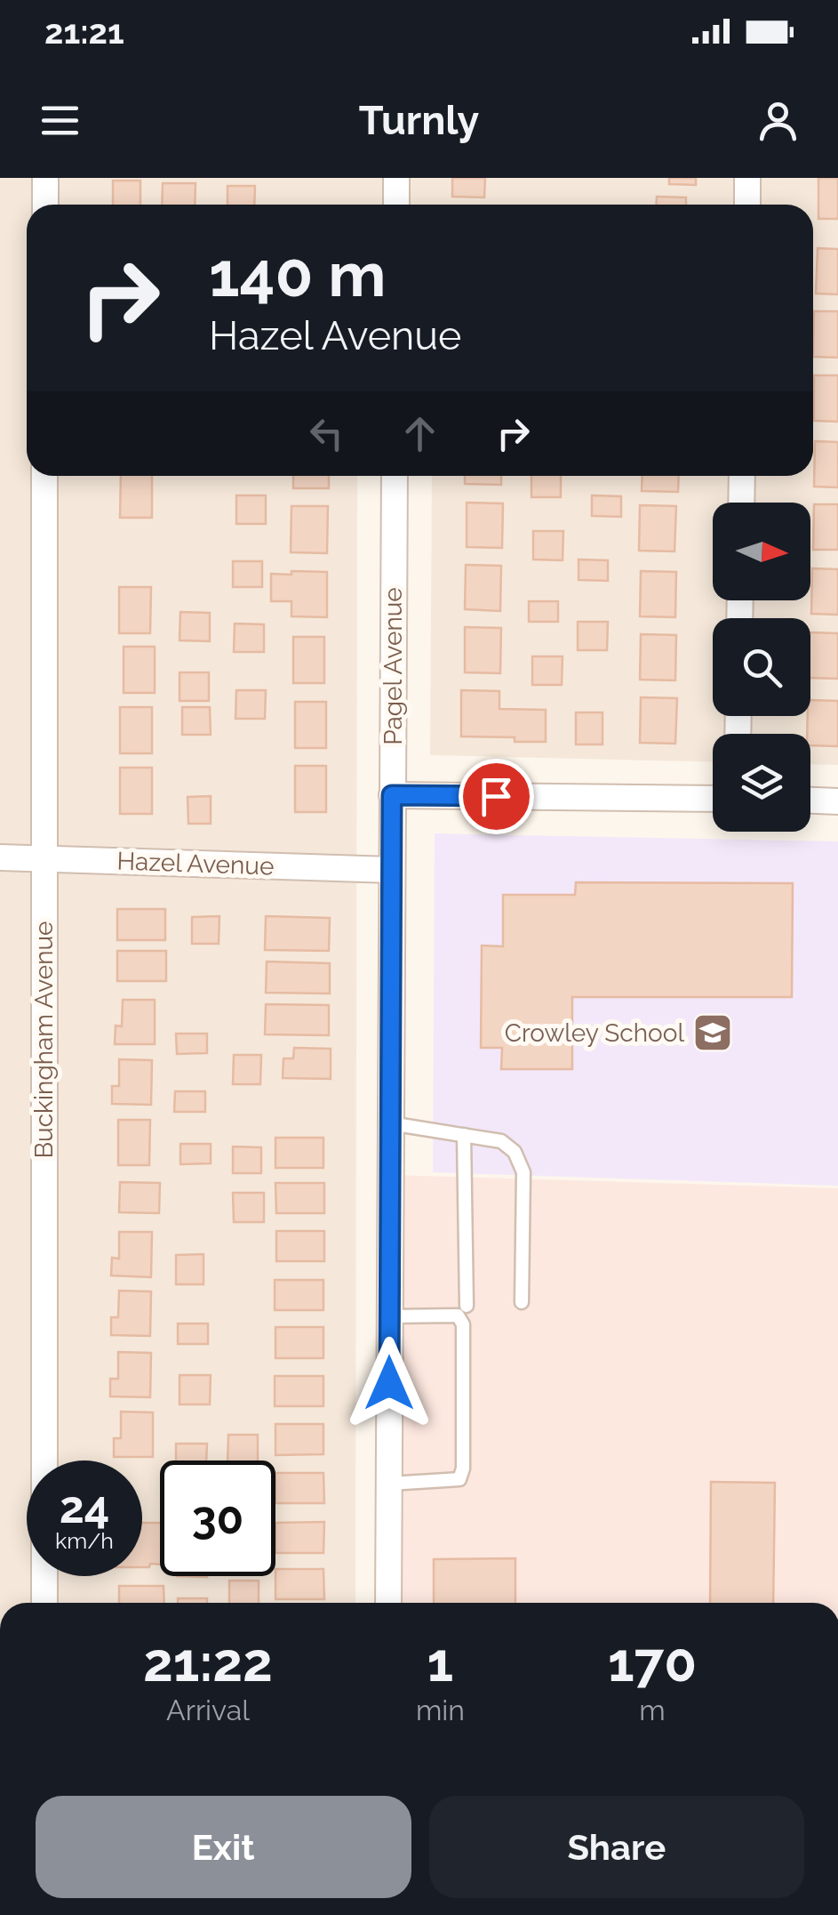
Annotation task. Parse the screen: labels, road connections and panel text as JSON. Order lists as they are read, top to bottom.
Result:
{
  "streets": {
    "street": ["Pagel Avenue", "Hazel Avenue", "Buckingham Avenue"]
  },
  "crossings": [
    ["Pagel Avenue", "Hazel Avenue"],
    ["Hazel Avenue", "Buckingham Avenue"]
  ],
  "places": {
    "school or university": ["Crowley School"]
  },
  "north": "right",
  "page": {
    "status": "21:21",
    "header": "Turnly",
    "turn": ["140 m", "Hazel Avenue"],
    "speed": "24 km/h",
    "limit": "30",
    "eta": [
      "21:22",
      "Arrival",
      "1",
      "min",
      "170",
      "m"
    ],
    "buttons": ["Exit", "Share"]
  }
}
